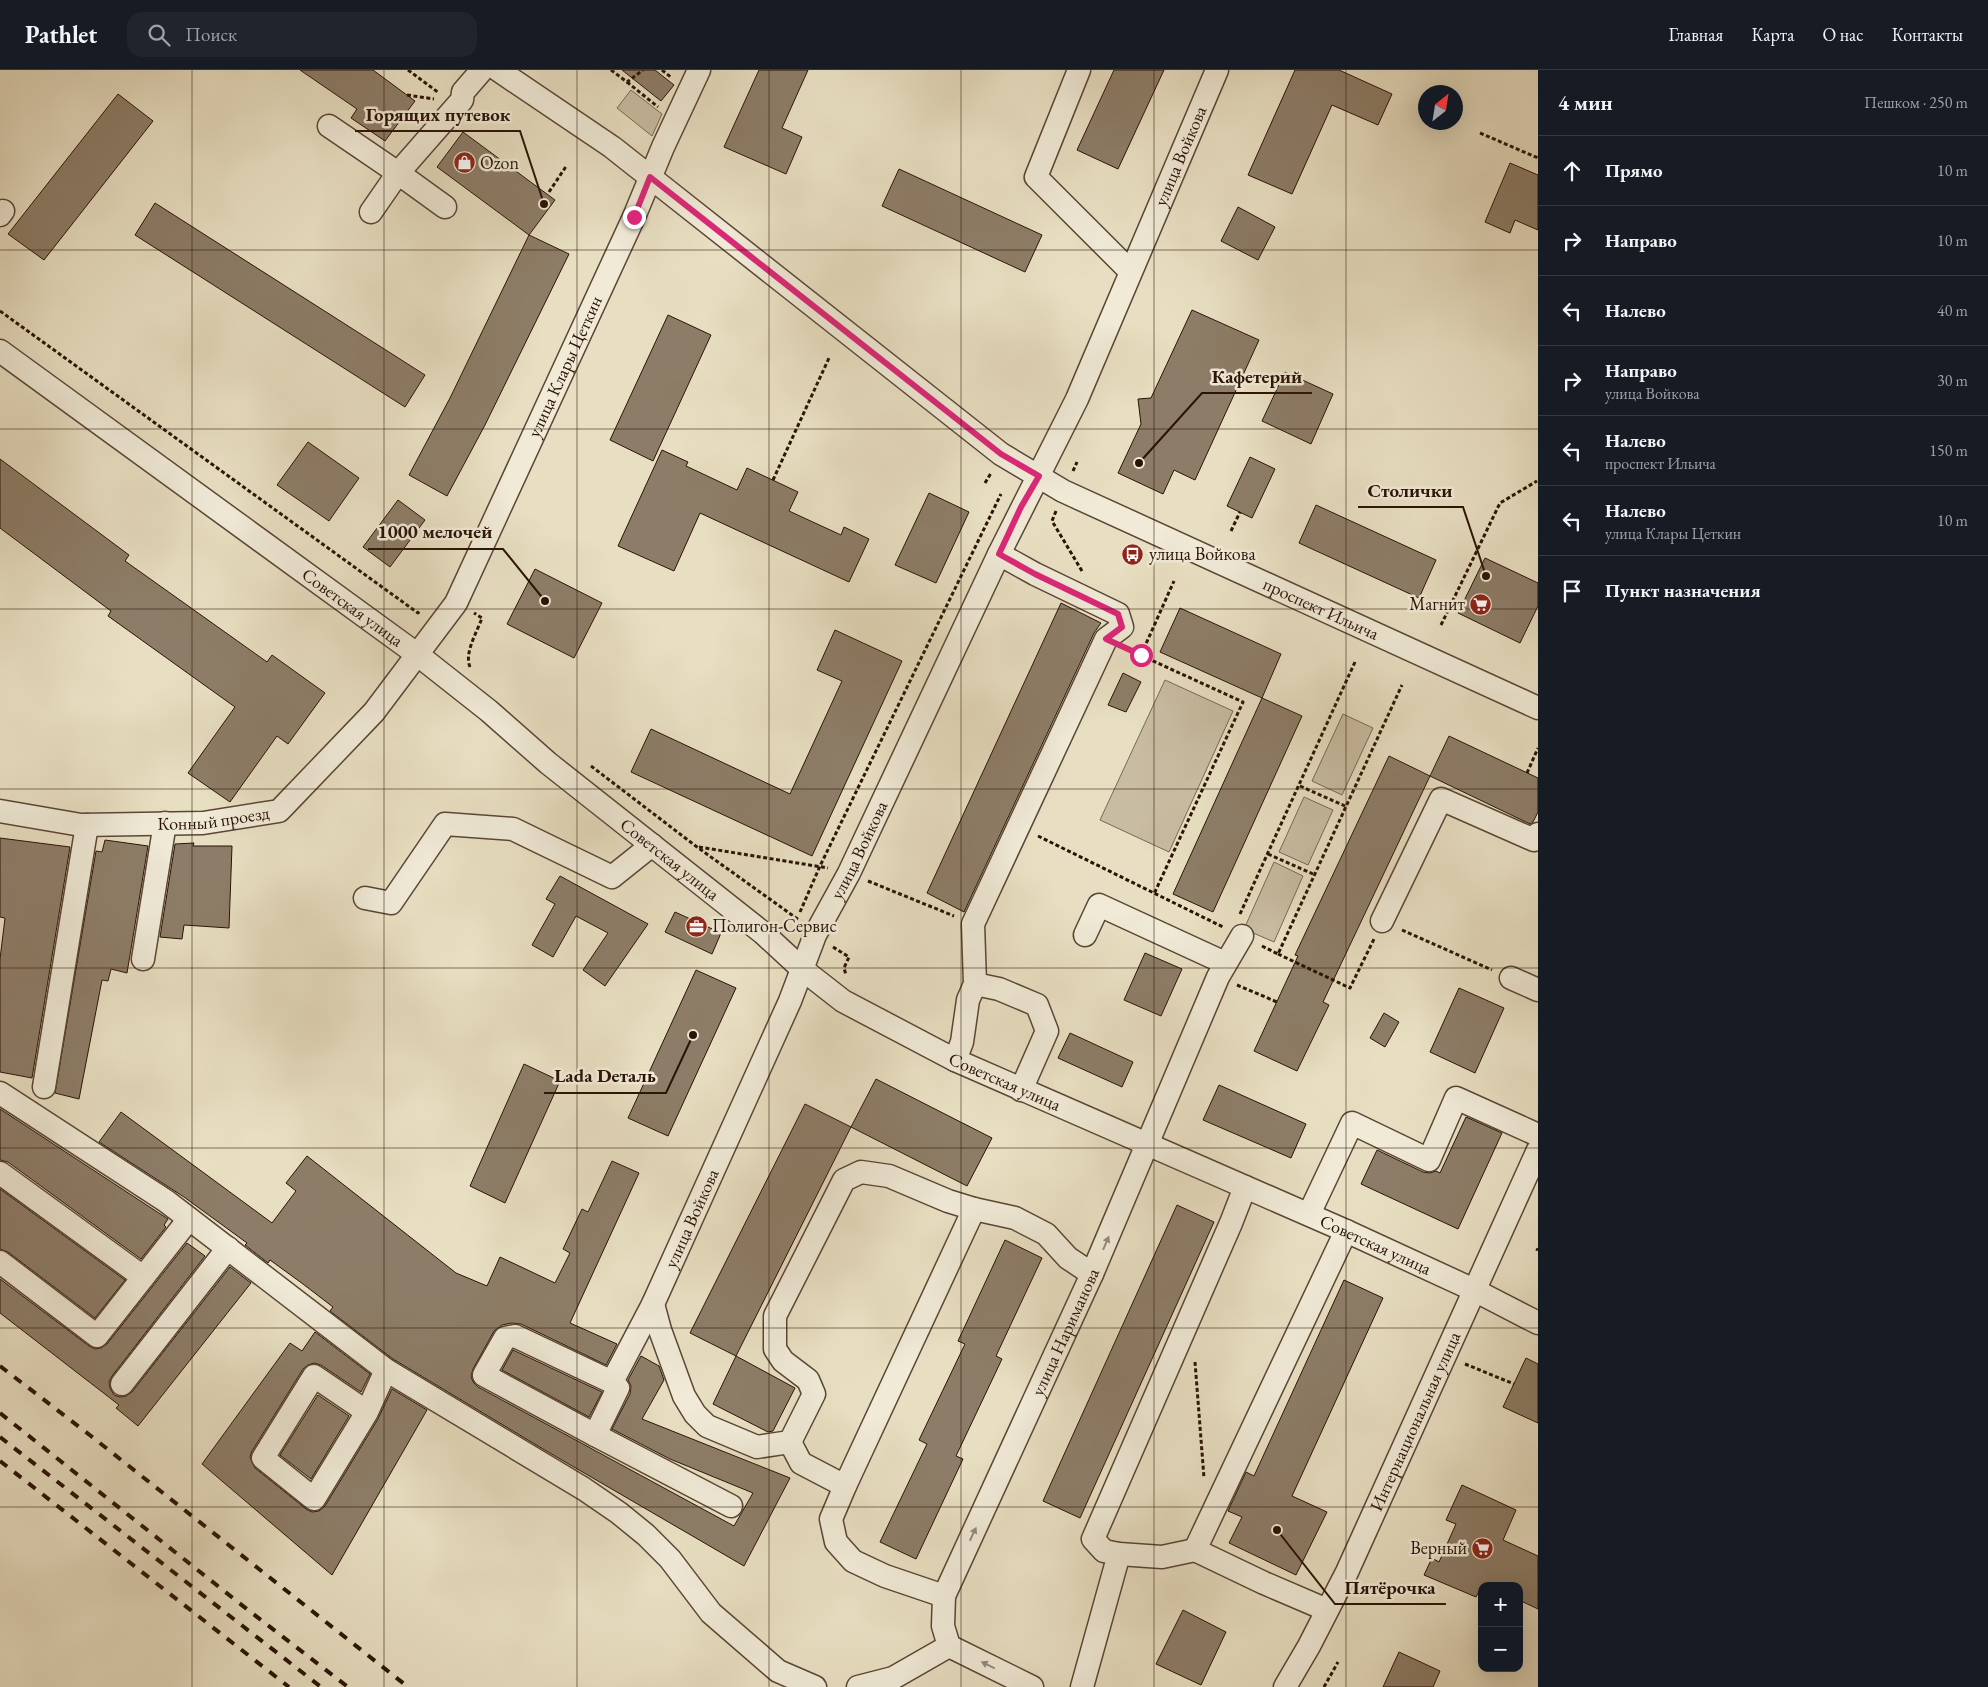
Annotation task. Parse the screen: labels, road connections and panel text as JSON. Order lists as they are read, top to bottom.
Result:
{
  "streets": {
    "street": [
      "улица Войкова",
      "улица Клары Цеткин",
      "Советская улица",
      "проспект Ильича",
      "Конный проезд",
      "улица Нариманова",
      "Интернациональная улица"
    ]
  },
  "crossings": [
    ["улица Войкова", "Советская улица"],
    ["улица Войкова", "проспект Ильича"],
    ["улица Клары Цеткин", "Советская улица"],
    ["улица Клары Цеткин", "проспект Ильича"],
    ["улица Клары Цеткин", "Конный проезд"],
    ["Советская улица", "Конный проезд"],
    ["Советская улица", "улица Нариманова"],
    ["Советская улица", "Интернациональная улица"]
  ],
  "places": {
    "shop": ["Ozon"],
    "other": [
      "Горящих путевок",
      "Кафетерий",
      "Столички",
      "1000 мелочей",
      "Lada Dеталь",
      "Пятёрочка"
    ],
    "bus stop": ["улица Войкова"],
    "supermarket": ["Магнит", "Верный"],
    "office": ["Полигон-Сервис"]
  },
  "north": "top right",
  "page": {
    "header": "Pathlet",
    "search": "Поиск",
    "nav": [
      "Главная",
      "Карта",
      "О нас",
      "Контакты"
    ],
    "heading": ["4 мин", "Пешком · 250 m"],
    "list": [
      ["Прямо", "10 m"],
      ["Направо", "10 m"],
      ["Налево", "40 m"],
      ["Направо", "улица Войкова", "30 m"],
      ["Налево", "проспект Ильича", "150 m"],
      ["Налево", "улица Клары Цеткин", "10 m"],
      "Пункт назначения"
    ],
    "map_buttons": ["+", "−"]
  }
}
